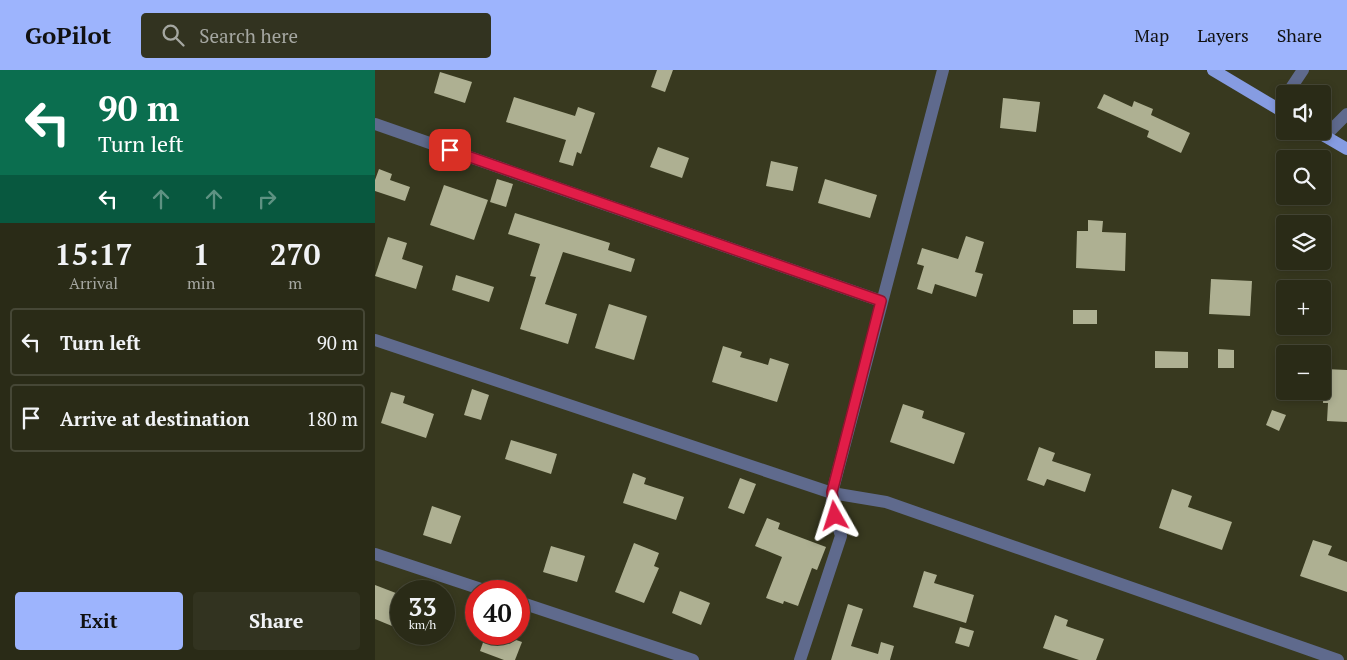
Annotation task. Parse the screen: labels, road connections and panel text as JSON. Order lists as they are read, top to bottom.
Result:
{
  "page": {
    "header": "GoPilot",
    "search": "Search here",
    "nav": ["Map", "Layers", "Share"],
    "turn": ["90 m", "Turn left"],
    "map_buttons": ["+", "−"],
    "eta": [
      "15:17",
      "Arrival",
      "1",
      "min",
      "270",
      "m"
    ],
    "list": [
      {
        "name": "Turn left",
        "value": "90 m"
      },
      {
        "name": "Arrive at destination",
        "value": "180 m"
      }
    ],
    "speed": "33 km/h",
    "limit": "40",
    "buttons": ["Exit", "Share"]
  }
}
